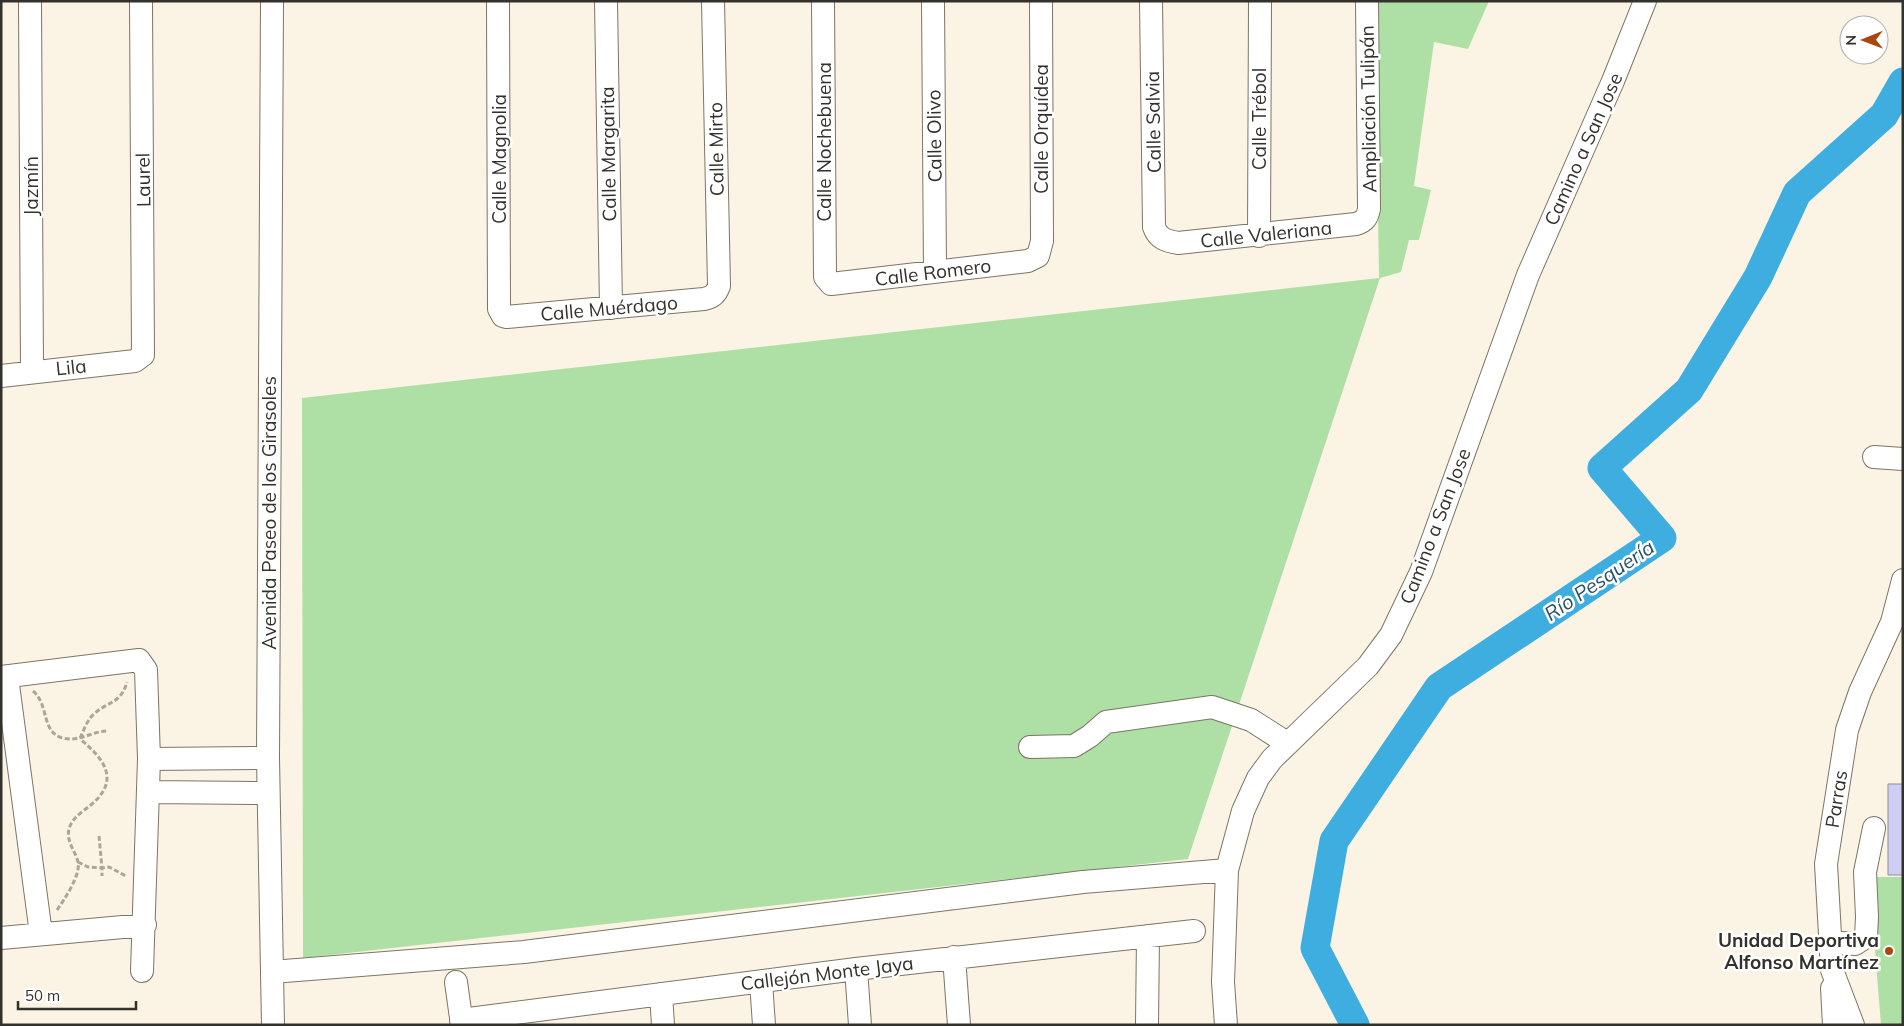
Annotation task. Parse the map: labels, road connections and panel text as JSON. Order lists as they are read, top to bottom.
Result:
{
  "streets": {
    "street": [
      "Ampliación Tulipán",
      "Calle Trébol",
      "Calle Salvia",
      "Calle Orquídea",
      "Calle Olivo",
      "Calle Nochebuena",
      "Calle Mirto",
      "Camino a San Jose",
      "Calle Margarita",
      "Calle Magnolia",
      "Laurel",
      "Jazmín",
      "Calle Valeriana",
      "Calle Romero",
      "Calle Muérdago",
      "Lila",
      "Avenida Paseo de los Girasoles",
      "Parras",
      "Callejón Monte Jaya"
    ]
  },
  "crossings": [
    ["Ampliación Tulipán", "Calle Valeriana"],
    ["Calle Trébol", "Calle Valeriana"],
    ["Calle Salvia", "Calle Valeriana"],
    ["Calle Orquídea", "Calle Romero"],
    ["Calle Olivo", "Calle Romero"],
    ["Calle Nochebuena", "Calle Romero"],
    ["Calle Mirto", "Calle Muérdago"],
    ["Calle Margarita", "Calle Muérdago"],
    ["Calle Magnolia", "Calle Muérdago"],
    ["Laurel", "Lila"],
    ["Jazmín", "Lila"]
  ],
  "water": ["Río Pesquería"],
  "places": ["Unidad Deportiva Alfonso Martínez"],
  "scale_bar": "50 m",
  "north": "left"
}
